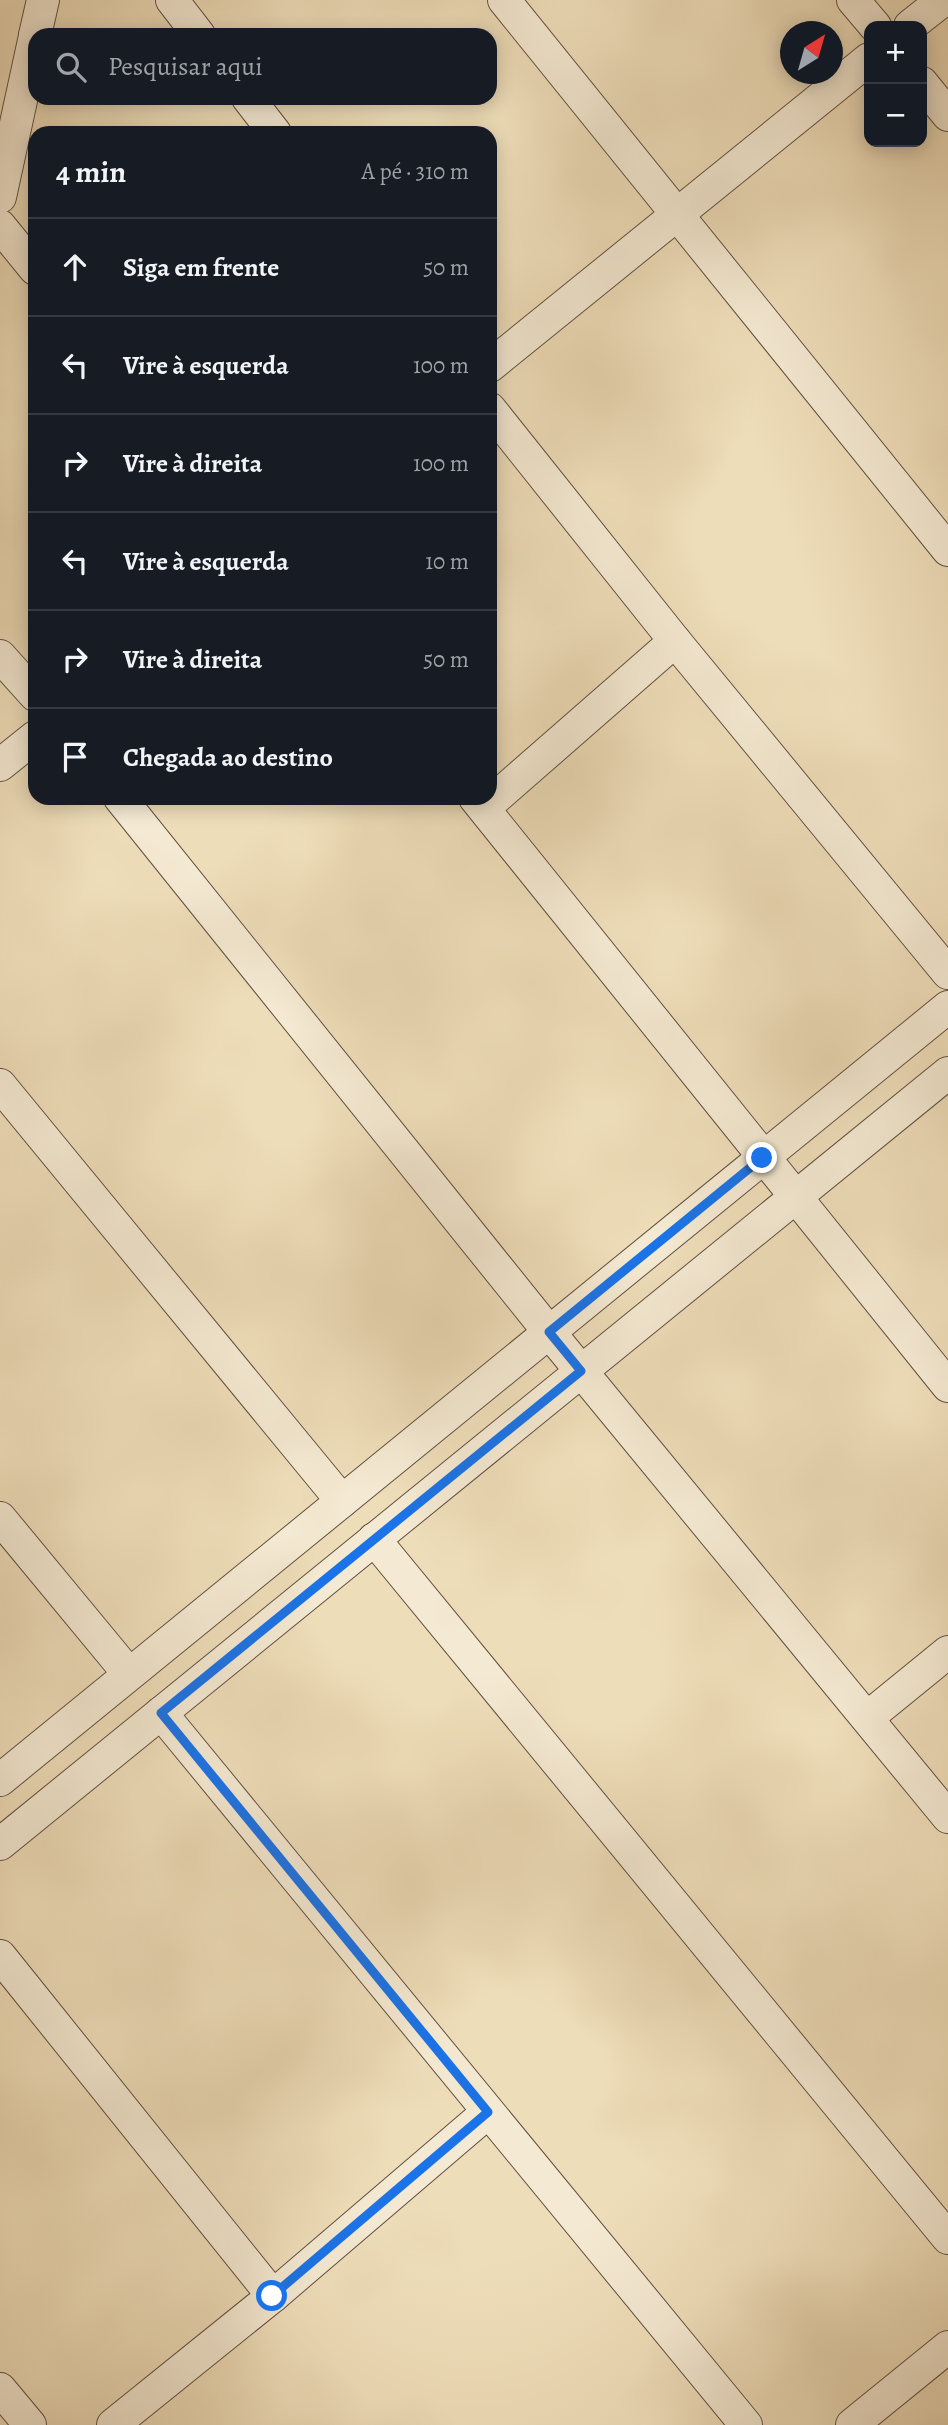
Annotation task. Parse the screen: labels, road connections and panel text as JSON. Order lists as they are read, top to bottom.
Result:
{
  "north": "top right",
  "page": {
    "map_buttons": ["+", "−"],
    "search": "Pesquisar aqui",
    "heading": ["4 min", "A pé · 310 m"],
    "list": [
      ["Siga em frente", "50 m"],
      ["Vire à esquerda", "100 m"],
      ["Vire à direita", "100 m"],
      ["Vire à esquerda", "10 m"],
      ["Vire à direita", "50 m"],
      "Chegada ao destino"
    ]
  }
}
